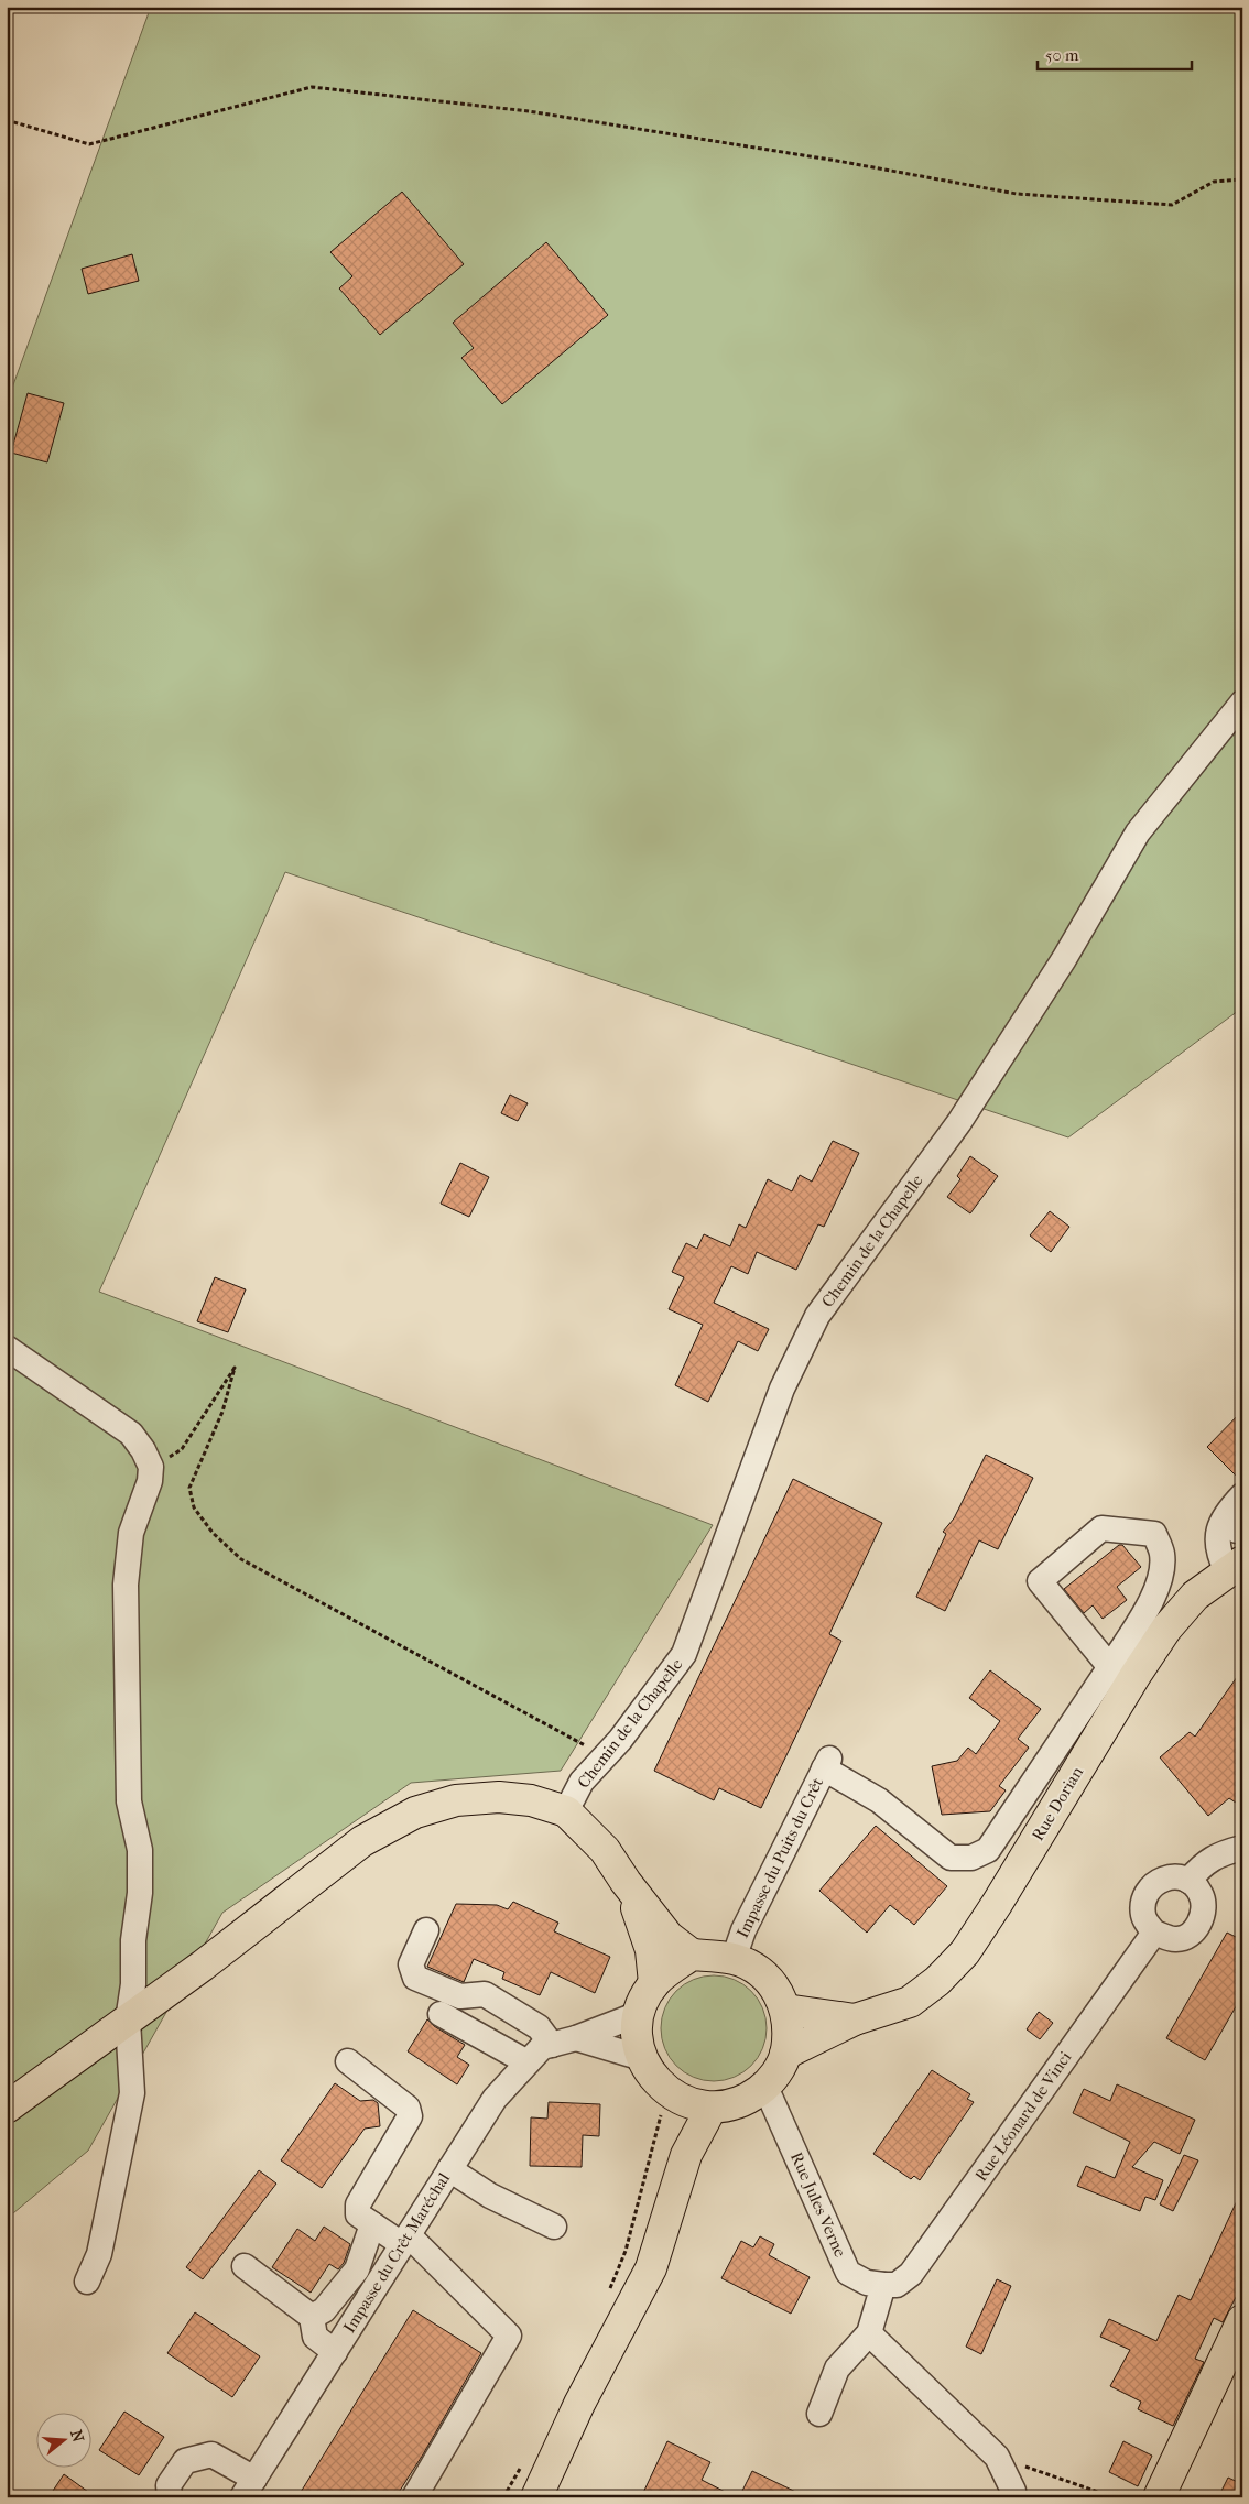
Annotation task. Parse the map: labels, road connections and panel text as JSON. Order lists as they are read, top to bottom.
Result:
{
  "streets": {
    "main road": ["Rue Dorian"],
    "street": [
      "Chemin de la Chapelle",
      "Impasse du Puits du Crêt",
      "Rue Léonard de Vinci",
      "Rue Jules Verne",
      "Impasse du Crêt Maréchal"
    ]
  },
  "crossings": [
    ["Rue Dorian", "Impasse du Puits du Crêt"],
    ["Rue Dorian", "Rue Jules Verne"],
    ["Rue Dorian", "Impasse du Crêt Maréchal"],
    ["Impasse du Puits du Crêt", "Rue Jules Verne"],
    ["Impasse du Puits du Crêt", "Impasse du Crêt Maréchal"],
    ["Rue Léonard de Vinci", "Rue Jules Verne"],
    ["Rue Jules Verne", "Impasse du Crêt Maréchal"]
  ],
  "scale_bar": "50 m",
  "north": "right"
}
